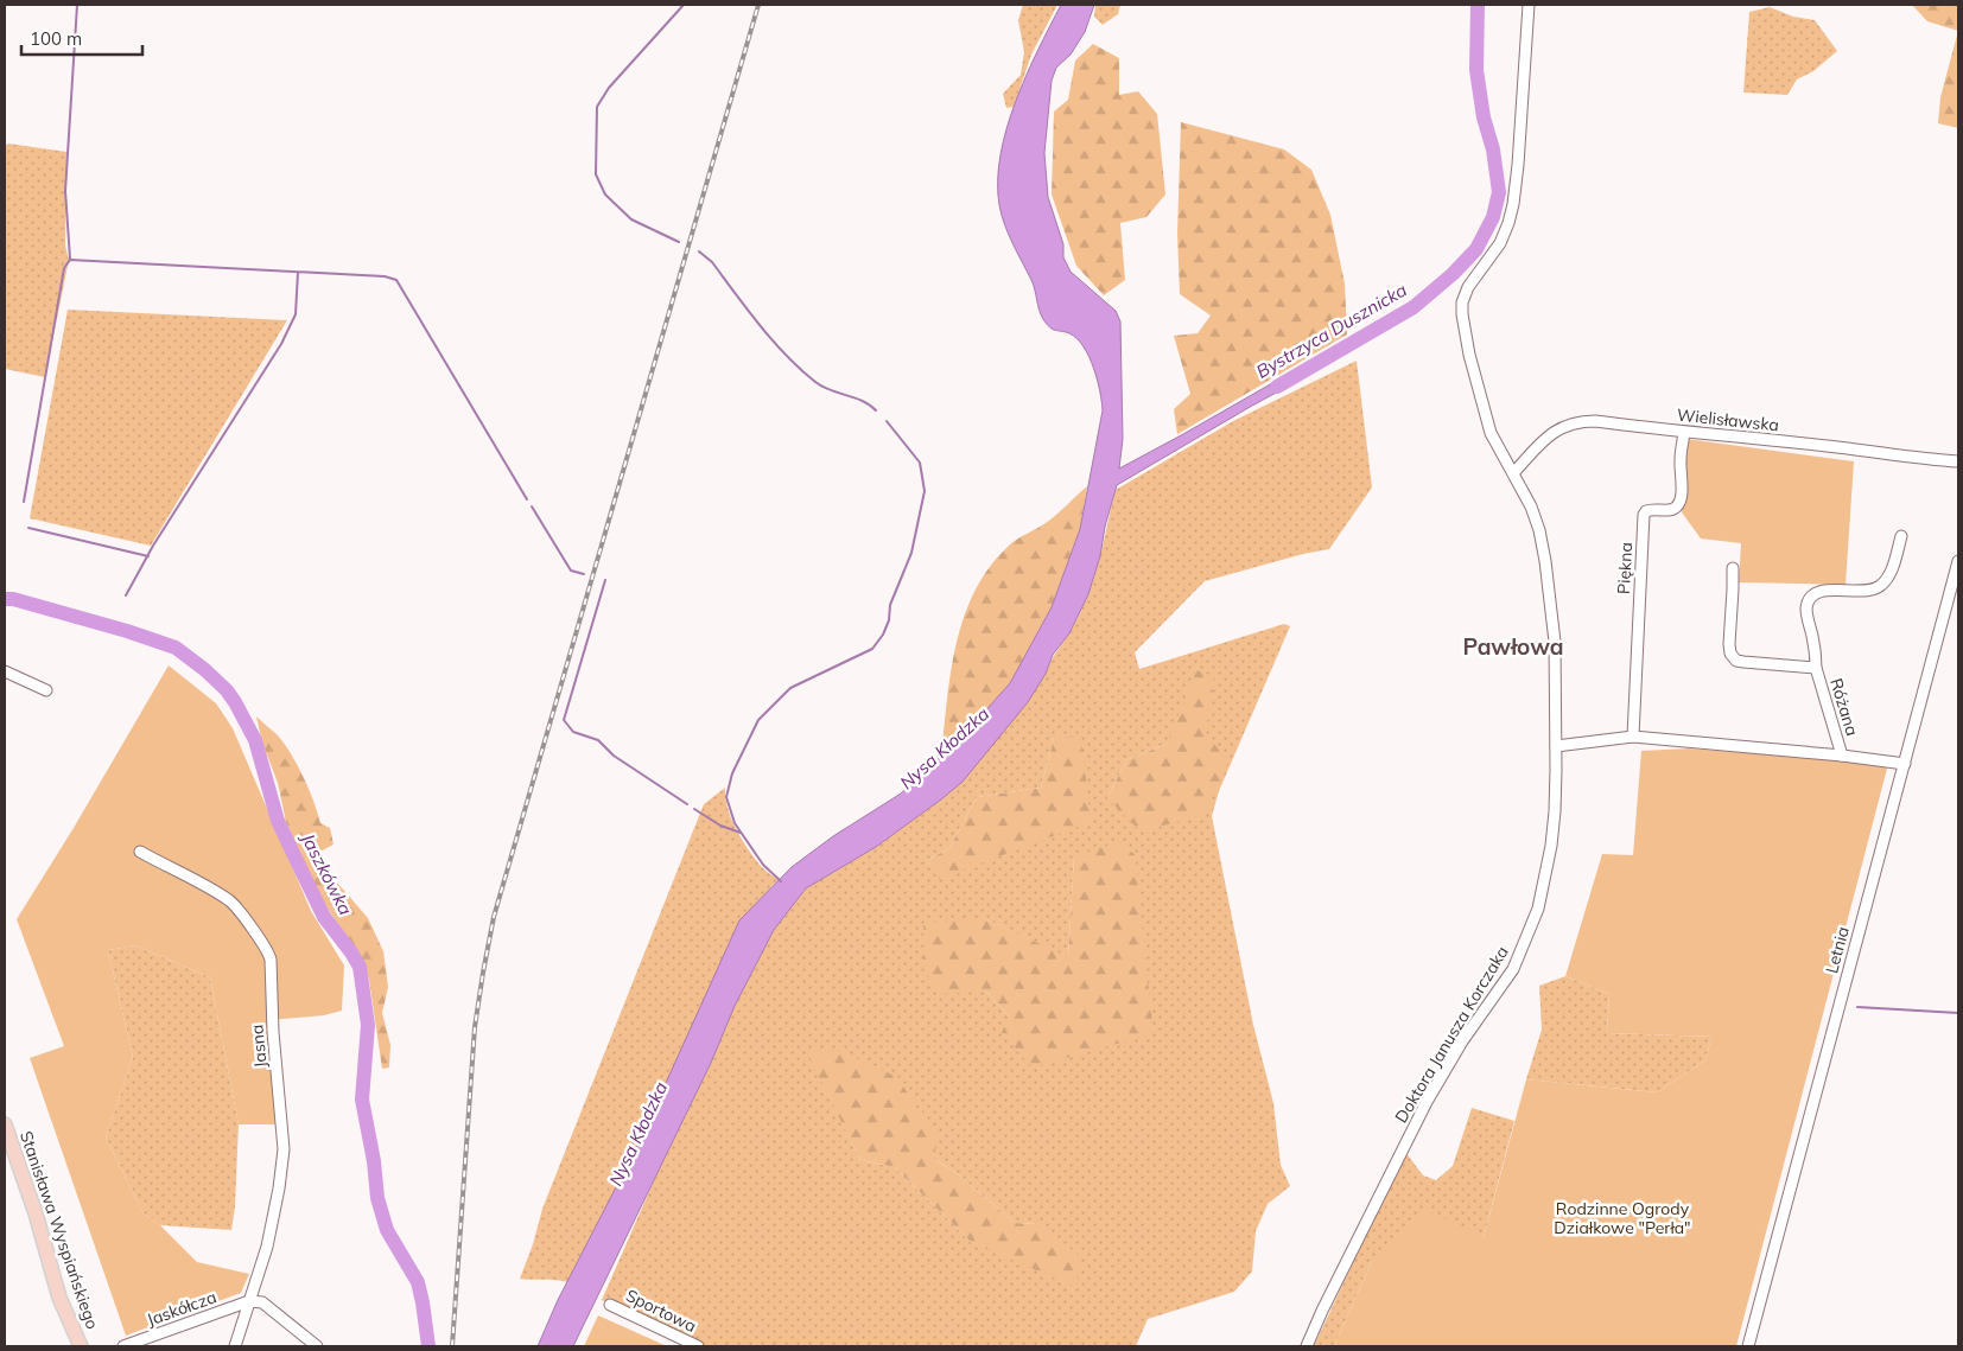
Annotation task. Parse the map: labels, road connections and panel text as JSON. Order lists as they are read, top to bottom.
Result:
{
  "streets": {
    "main road": ["Stanisława Wyspiańskiego"],
    "street": [
      "Wielisławska",
      "Piękna",
      "Różana",
      "Letnia",
      "Doktora Janusza Korczaka",
      "Jasna",
      "Jaskółcza",
      "Sportowa"
    ]
  },
  "crossings": [
    ["Wielisławska", "Piękna"],
    ["Wielisławska", "Doktora Janusza Korczaka"],
    ["Jasna", "Jaskółcza"]
  ],
  "districts": ["Pawłowa"],
  "water": ["Bystrzyca Dusznicka", "Nysa Kłodzka", "Jaszkówka"],
  "parks": ["Rodzinne Ogrody Działkowe \"Perła\""],
  "scale_bar": "100 m"
}
